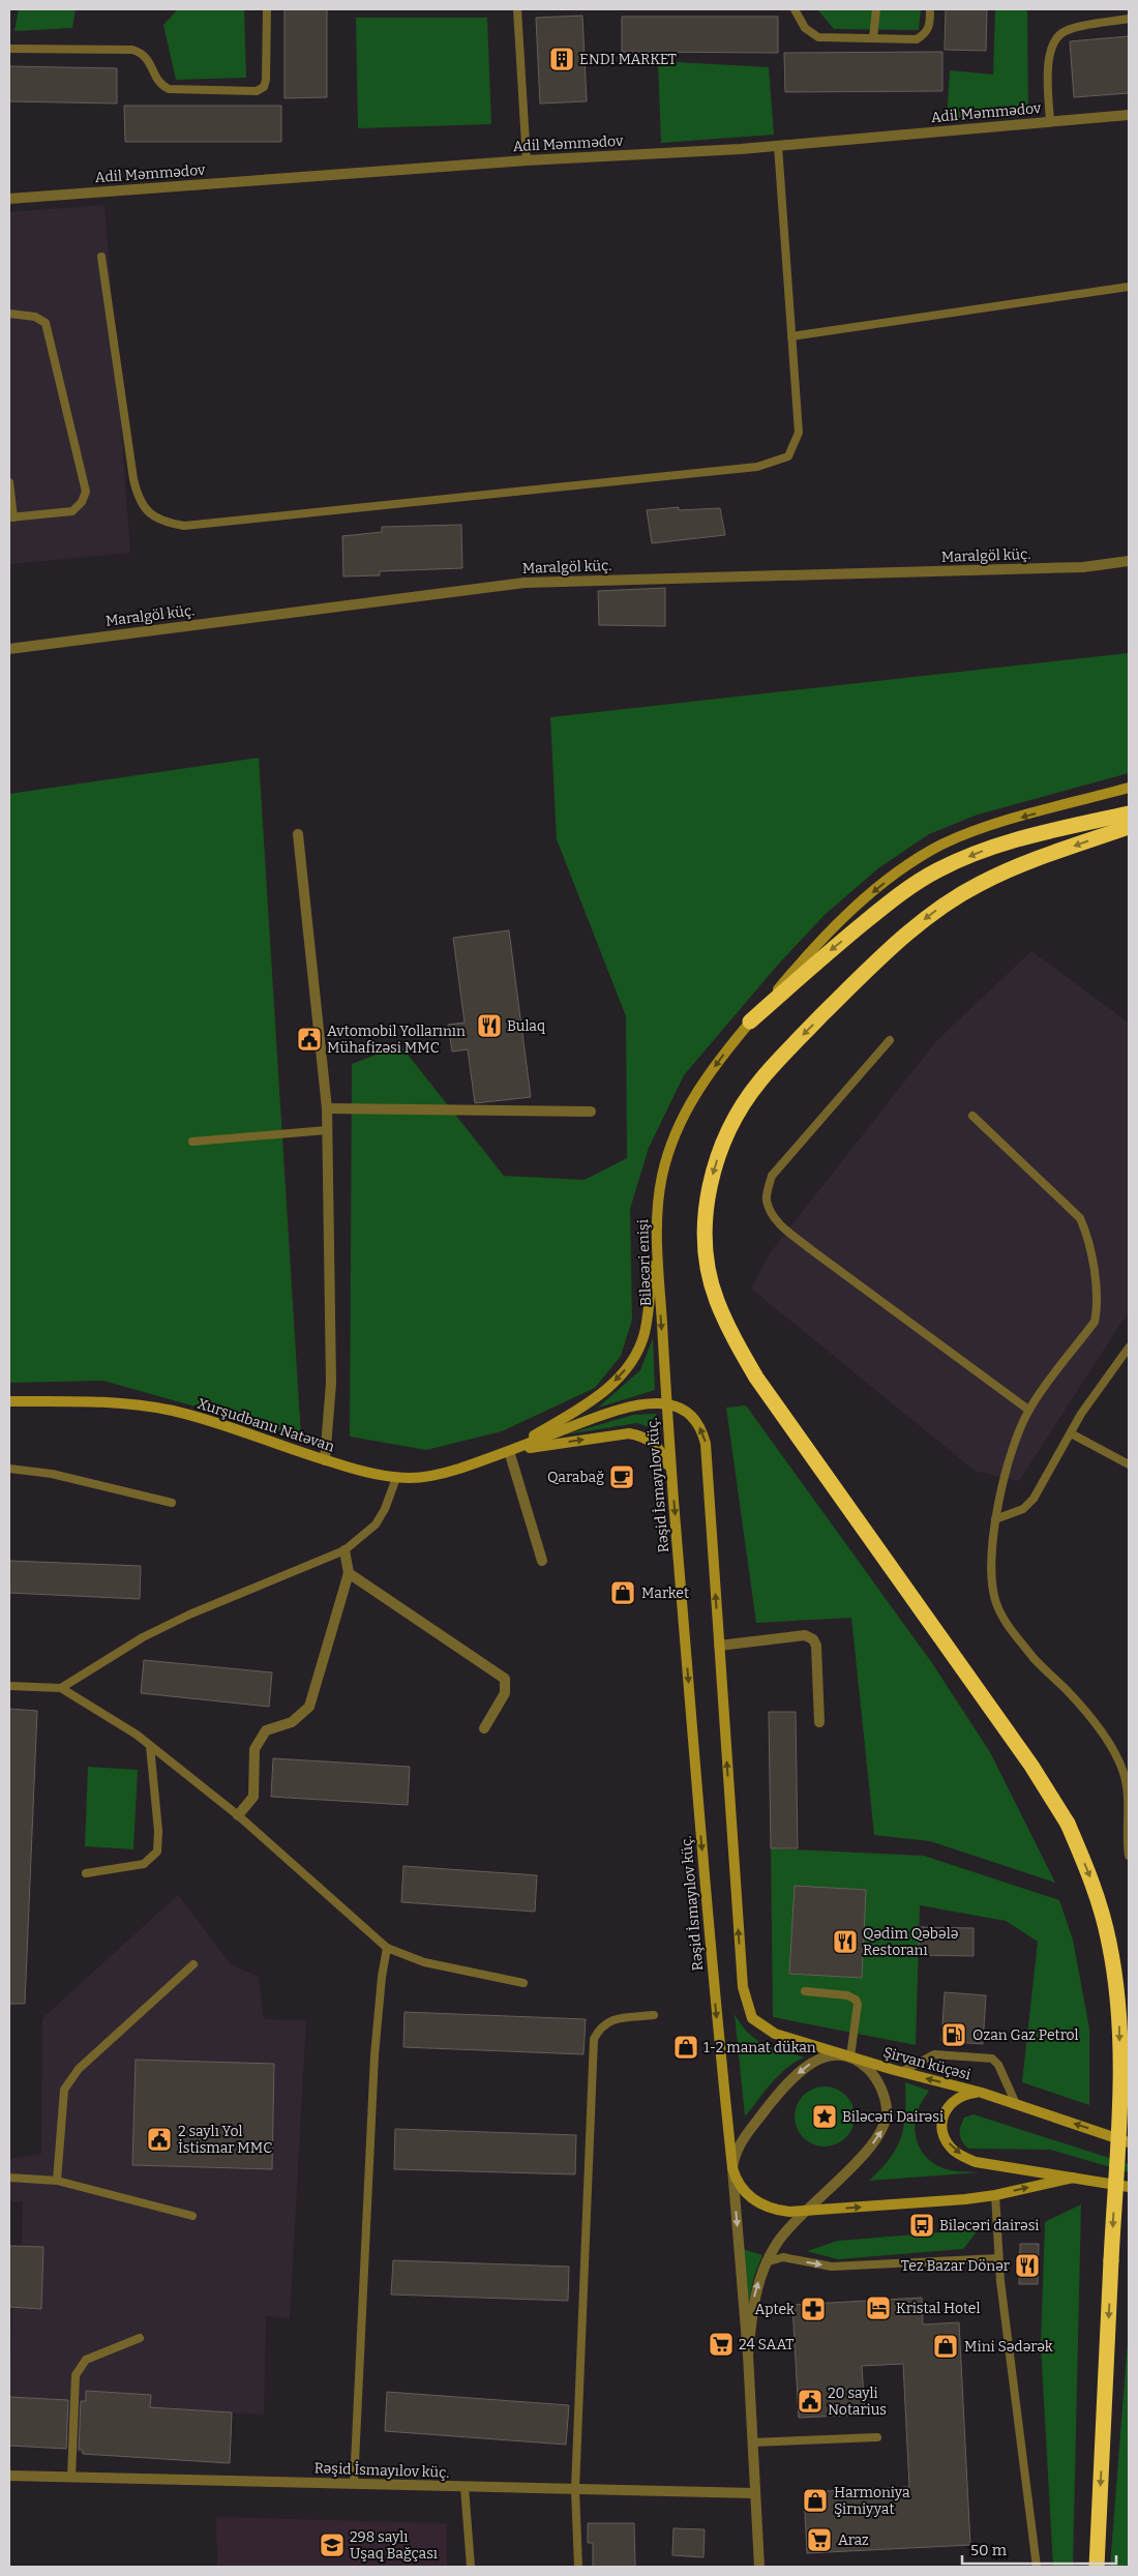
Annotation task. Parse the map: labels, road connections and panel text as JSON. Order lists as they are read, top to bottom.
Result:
{
  "streets": {
    "main road": [
      "Biləcəri enişi",
      "Xurşudbanu Natəvan",
      "Rəşid İsmayılov küç.",
      "Şirvan küçəsi"
    ],
    "street": ["Adil Məmmədov", "Maralgöl küç."]
  },
  "crossings": [
    ["Biləcəri enişi", "Rəşid İsmayılov küç."],
    ["Rəşid İsmayılov küç.", "Şirvan küçəsi"]
  ],
  "one_way": ["Biləcəri enişi", "Şirvan küçəsi"],
  "places": {
    "building": ["ENDI MARKET"],
    "restaurant": ["Bulaq", "Qədim Qəbələ Restoranı", "Tez Bazar Dönər"],
    "public building": ["Avtomobil Yollarının Mühafizəsi MMC", "2 saylı Yol İstismar MMC", "20 sayli Notarius"],
    "cafe": ["Qarabağ"],
    "shop": [
      "Market",
      "1-2 manat dükan",
      "Mini Sədərək",
      "Harmoniya Şirniyyat"
    ],
    "fuel station": ["Ozan Gaz Petrol"],
    "place": ["Biləcəri Dairəsi"],
    "bus stop": ["Biləcəri dairəsi"],
    "hotel": ["Kristal Hotel"],
    "pharmacy": ["Aptek"],
    "supermarket": ["24 SAAT", "Araz"],
    "school or university": ["298 saylı Uşaq Bağçası"]
  },
  "scale_bar": "50 m"
}
